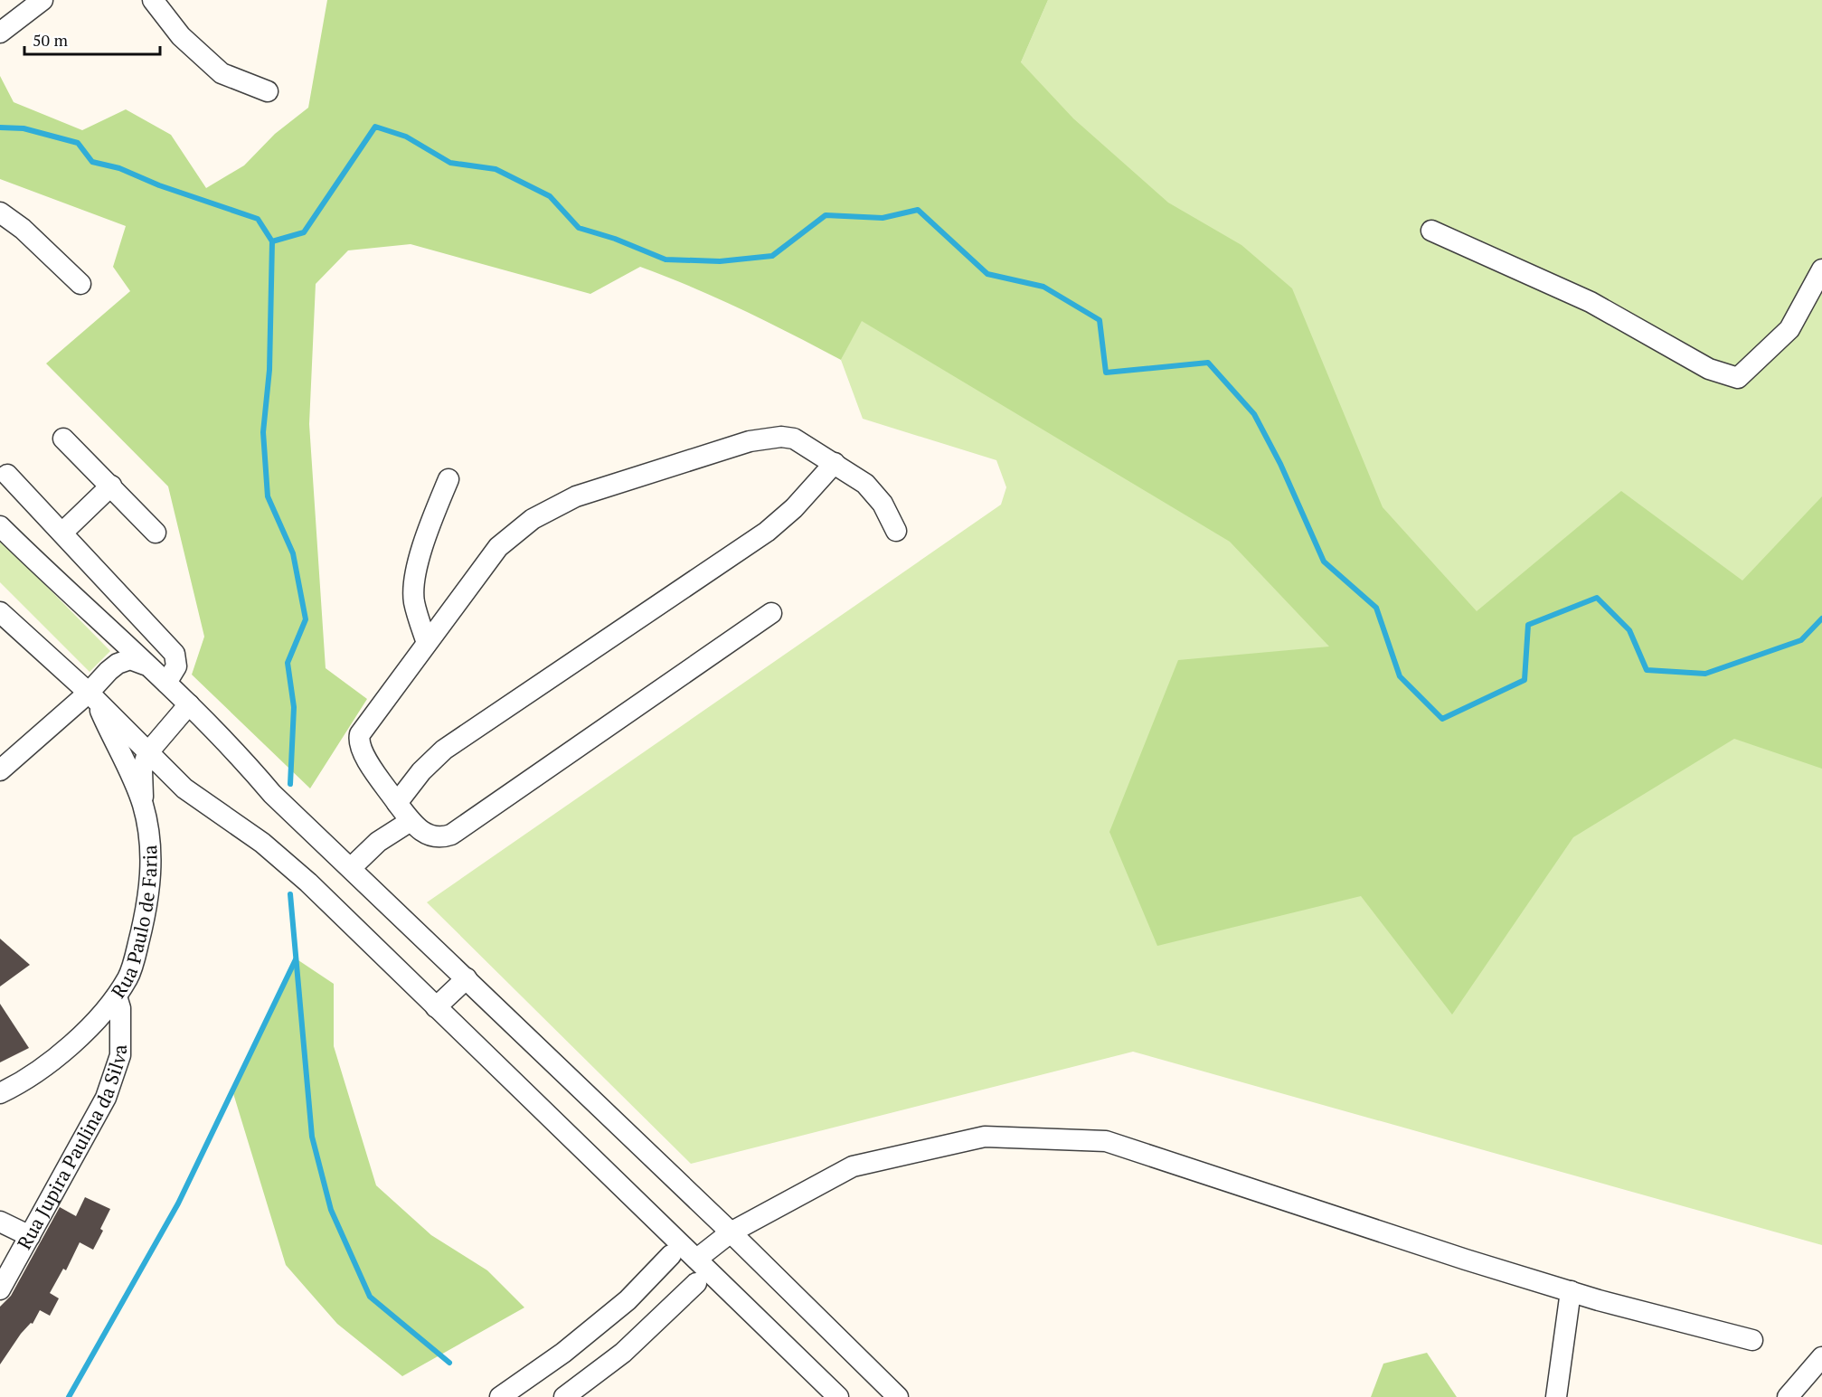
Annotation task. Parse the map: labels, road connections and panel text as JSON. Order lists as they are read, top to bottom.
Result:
{
  "streets": {
    "street": ["Rua Paulo de Faria", "Rua Jupira Paulina da Silva"]
  },
  "crossings": [
    ["Rua Paulo de Faria", "Rua Jupira Paulina da Silva"]
  ],
  "scale_bar": "50 m"
}
